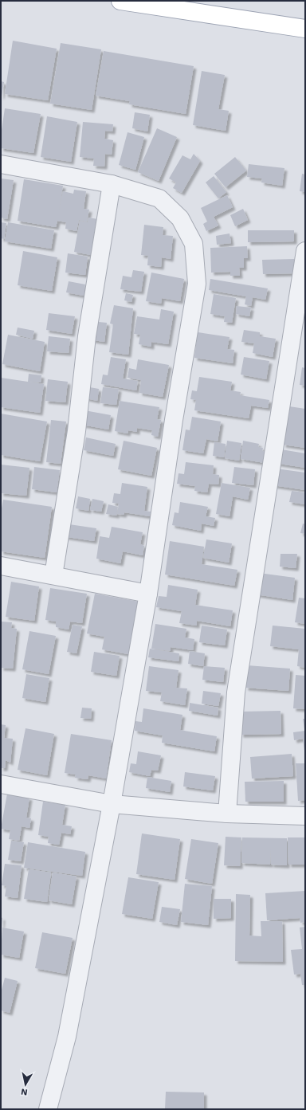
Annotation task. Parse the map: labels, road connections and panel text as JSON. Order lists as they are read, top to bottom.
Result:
{
  "north": "bottom"
}
